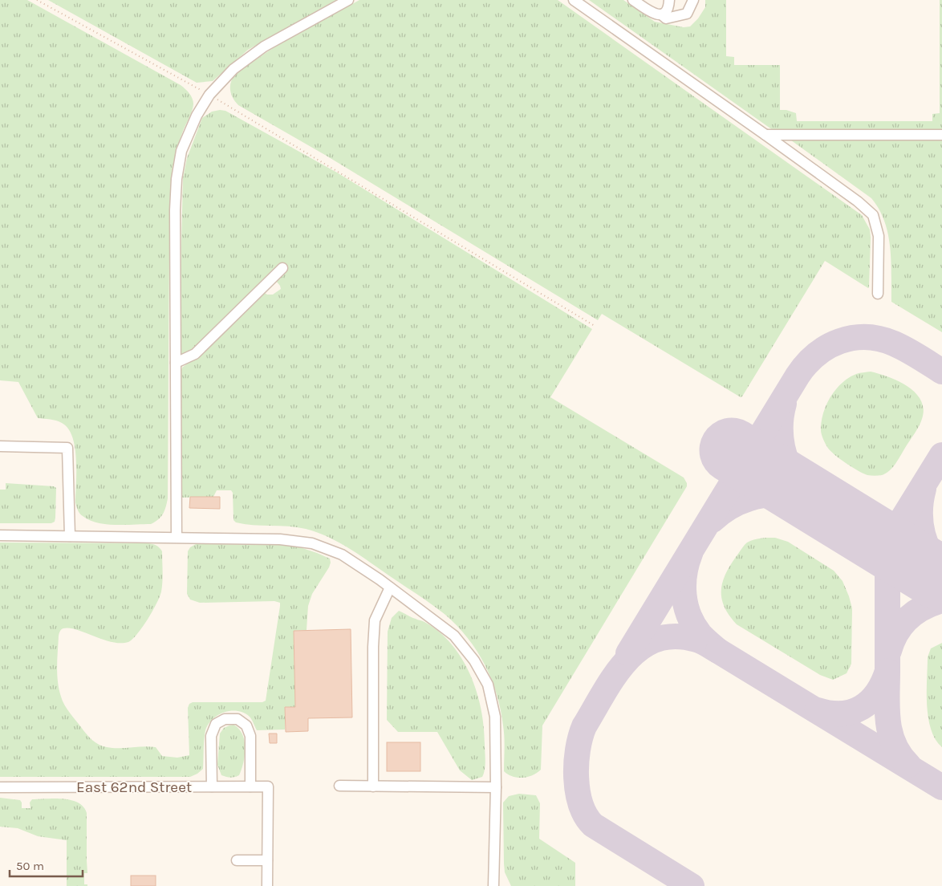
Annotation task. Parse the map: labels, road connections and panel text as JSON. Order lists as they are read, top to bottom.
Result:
{
  "streets": {
    "street": ["East 62nd Street"]
  },
  "scale_bar": "50 m"
}
